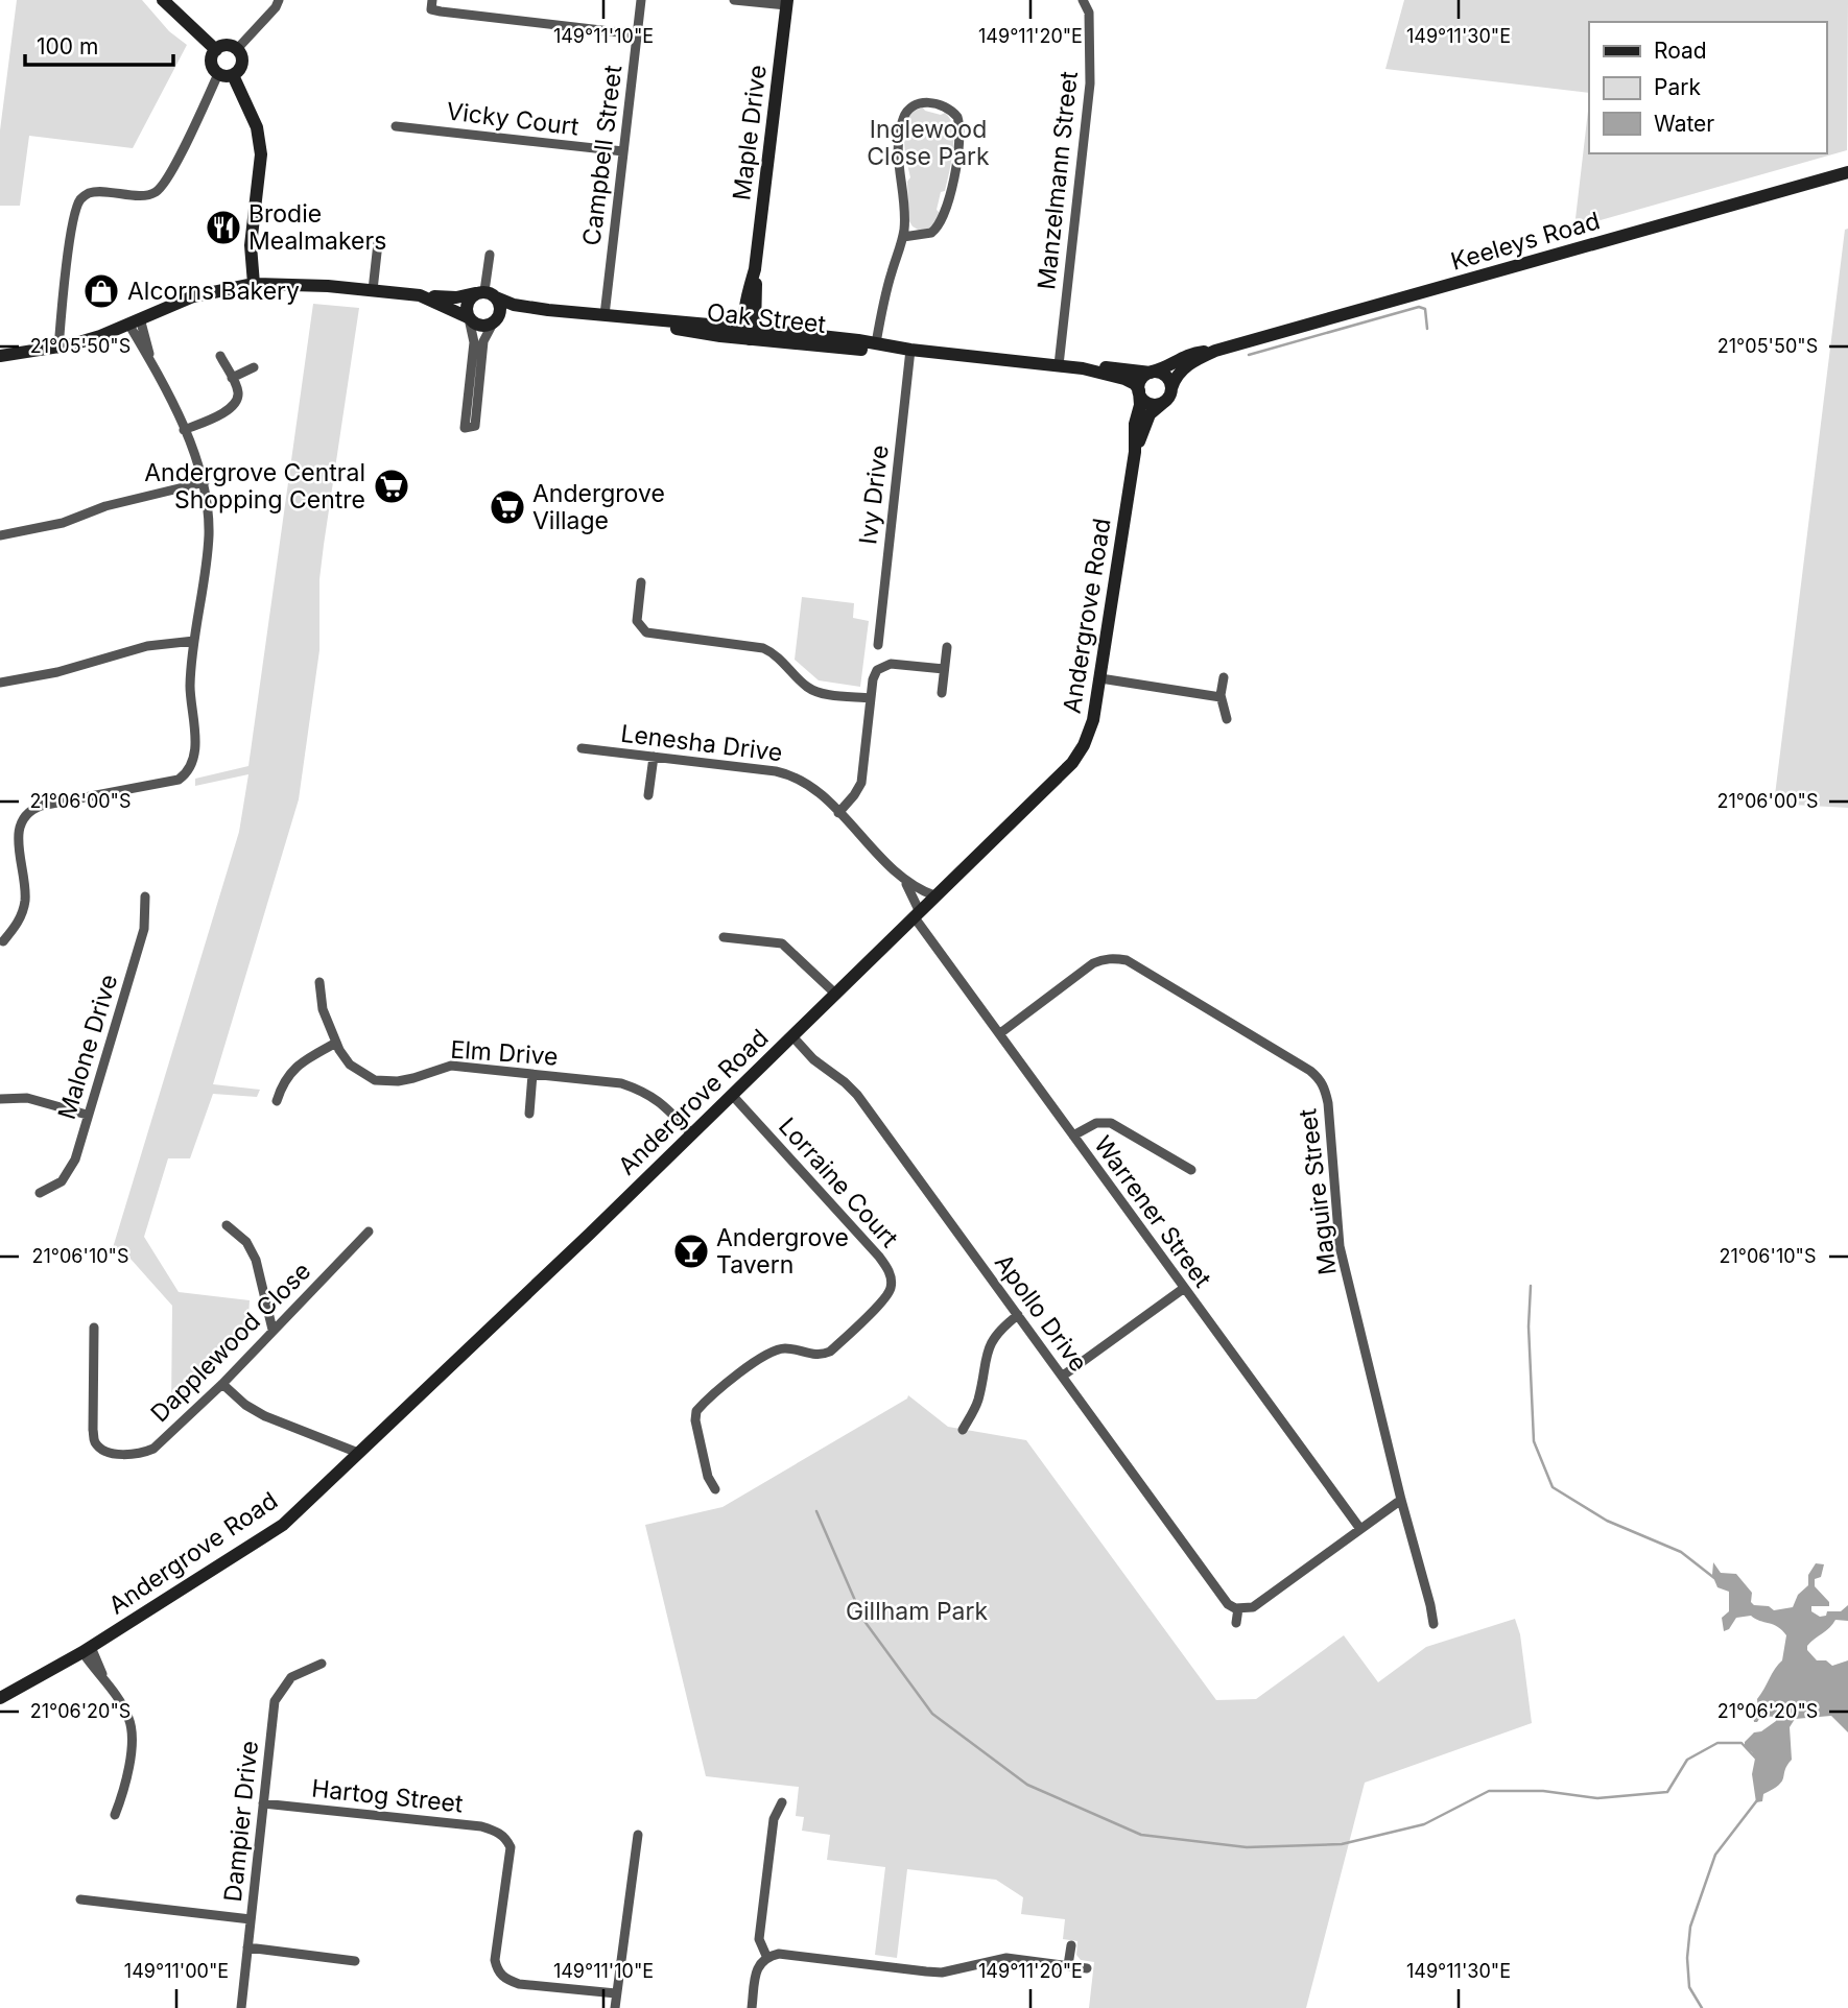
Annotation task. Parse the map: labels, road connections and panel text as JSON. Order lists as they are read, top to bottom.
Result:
{
  "streets": {
    "street": [
      "Vicky Court",
      "Maple Drive",
      "Campbell Street",
      "Manzelmann Street",
      "Keeleys Road",
      "Oak Street",
      "Ivy Drive",
      "Andergrove Road",
      "Lenesha Drive",
      "Malone Drive",
      "Elm Drive",
      "Lorraine Court",
      "Maguire Street",
      "Warrener Street",
      "Apollo Drive",
      "Dapplewood Close",
      "Hartog Street",
      "Dampier Drive"
    ]
  },
  "crossings": [
    ["Vicky Court", "Campbell Street"],
    ["Maple Drive", "Oak Street"],
    ["Campbell Street", "Oak Street"],
    ["Manzelmann Street", "Oak Street"],
    ["Keeleys Road", "Oak Street"],
    ["Keeleys Road", "Andergrove Road"],
    ["Oak Street", "Ivy Drive"],
    ["Oak Street", "Andergrove Road"],
    ["Andergrove Road", "Lenesha Drive"],
    ["Andergrove Road", "Elm Drive"],
    ["Andergrove Road", "Lorraine Court"],
    ["Andergrove Road", "Warrener Street"],
    ["Andergrove Road", "Apollo Drive"],
    ["Lenesha Drive", "Warrener Street"],
    ["Maguire Street", "Warrener Street"],
    ["Hartog Street", "Dampier Drive"]
  ],
  "parks": ["Inglewood Close Park", "Gillham Park"],
  "places": {
    "restaurant": ["Brodie Mealmakers"],
    "shop": ["Alcorns Bakery"],
    "supermarket": ["Andergrove Central Shopping Centre", "Andergrove Village"],
    "bar": ["Andergrove Tavern"]
  },
  "legend": ["Road", "Park", "Water"],
  "scale_bar": "100 m",
  "coordinates": [
    "149°11'10\"E",
    "149°11'20\"E",
    "149°11'30\"E",
    "21°05'50\"S",
    "21°06'00\"S",
    "21°06'10\"S",
    "21°06'20\"S",
    "149°11'00\"E"
  ]
}
